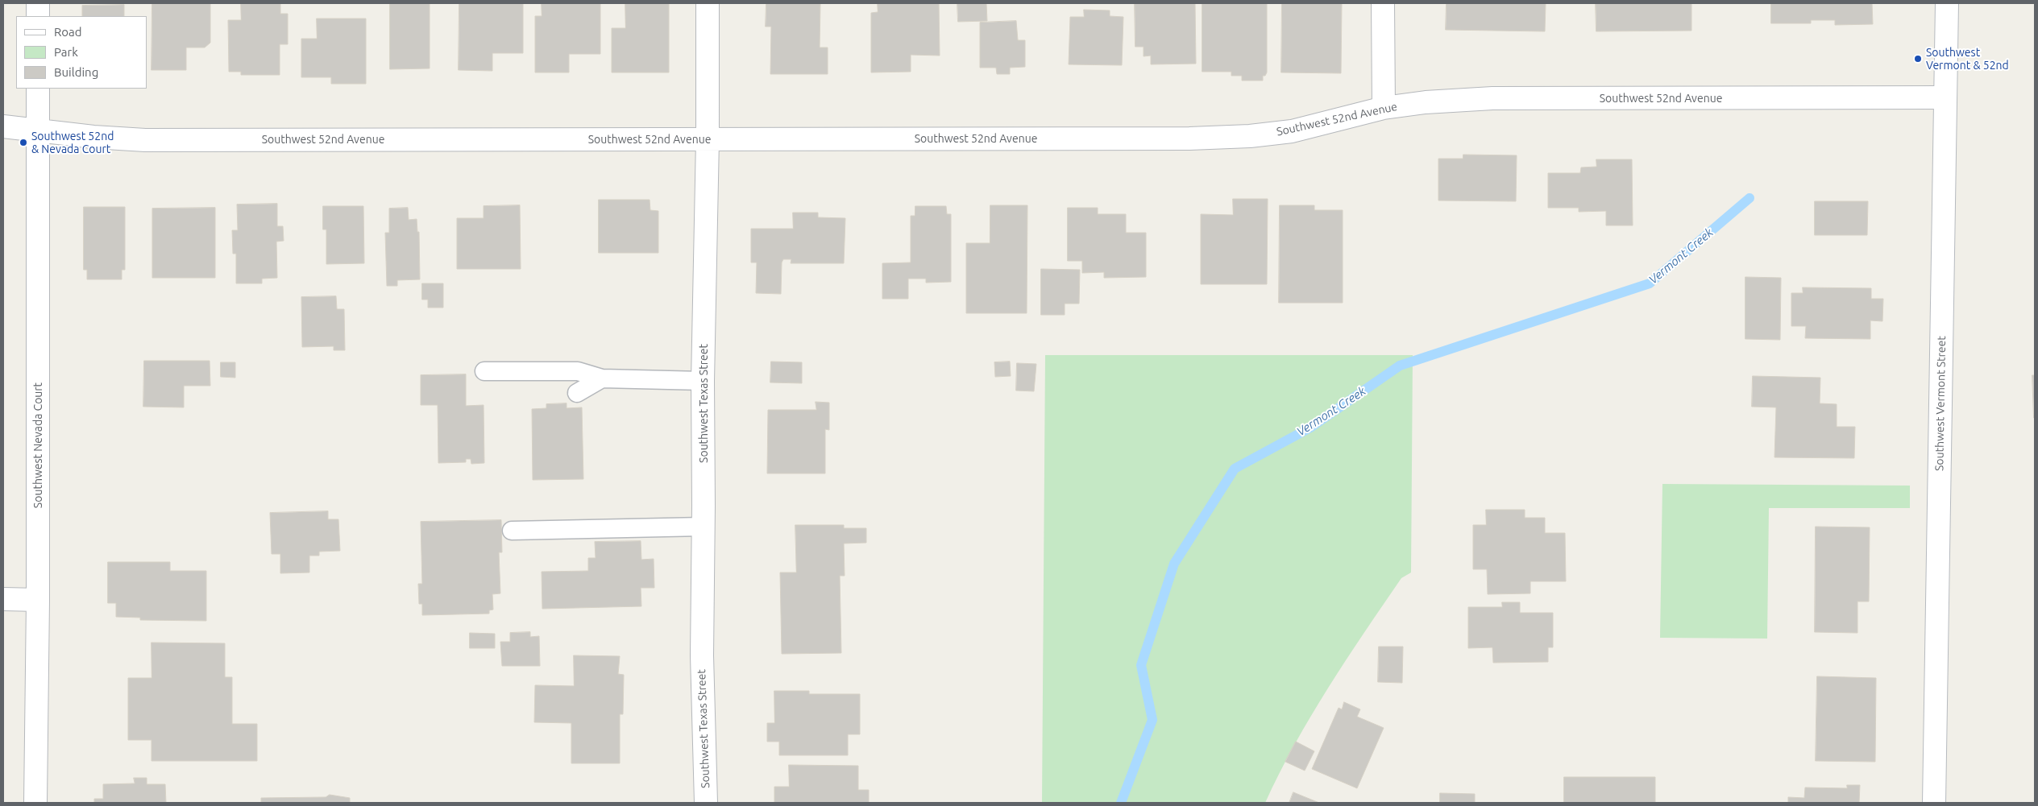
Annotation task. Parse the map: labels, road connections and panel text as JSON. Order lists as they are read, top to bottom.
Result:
{
  "streets": {
    "street": [
      "Southwest 52nd Avenue",
      "Southwest Texas Street",
      "Southwest Vermont Street",
      "Southwest Nevada Court"
    ]
  },
  "crossings": [
    ["Southwest 52nd Avenue", "Southwest Texas Street"],
    ["Southwest 52nd Avenue", "Southwest Vermont Street"],
    ["Southwest 52nd Avenue", "Southwest Nevada Court"]
  ],
  "water": ["Vermont Creek"],
  "places": ["Southwest Vermont & 52nd", "Southwest 52nd & Nevada Court"],
  "legend": ["Road", "Park", "Building"]
}
